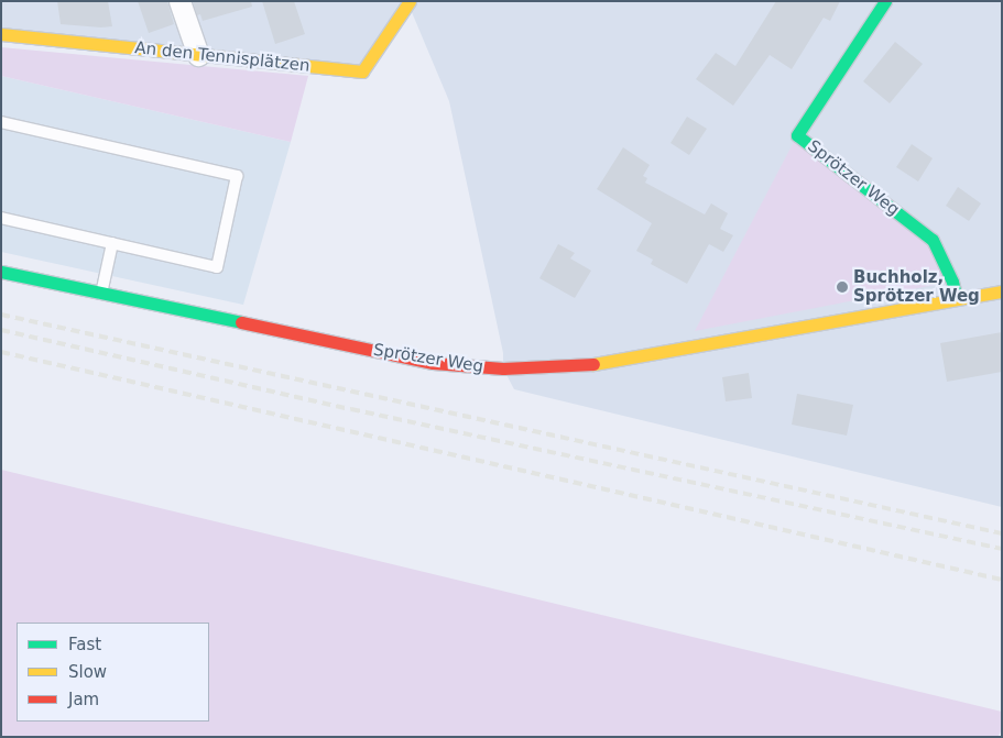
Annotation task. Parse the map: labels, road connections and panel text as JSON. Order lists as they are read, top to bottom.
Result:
{
  "streets": {
    "street": ["An den Tennisplätzen", "Sprötzer Weg"]
  },
  "places": ["Buchholz, Sprötzer Weg"],
  "legend": ["Fast", "Slow", "Jam"]
}
